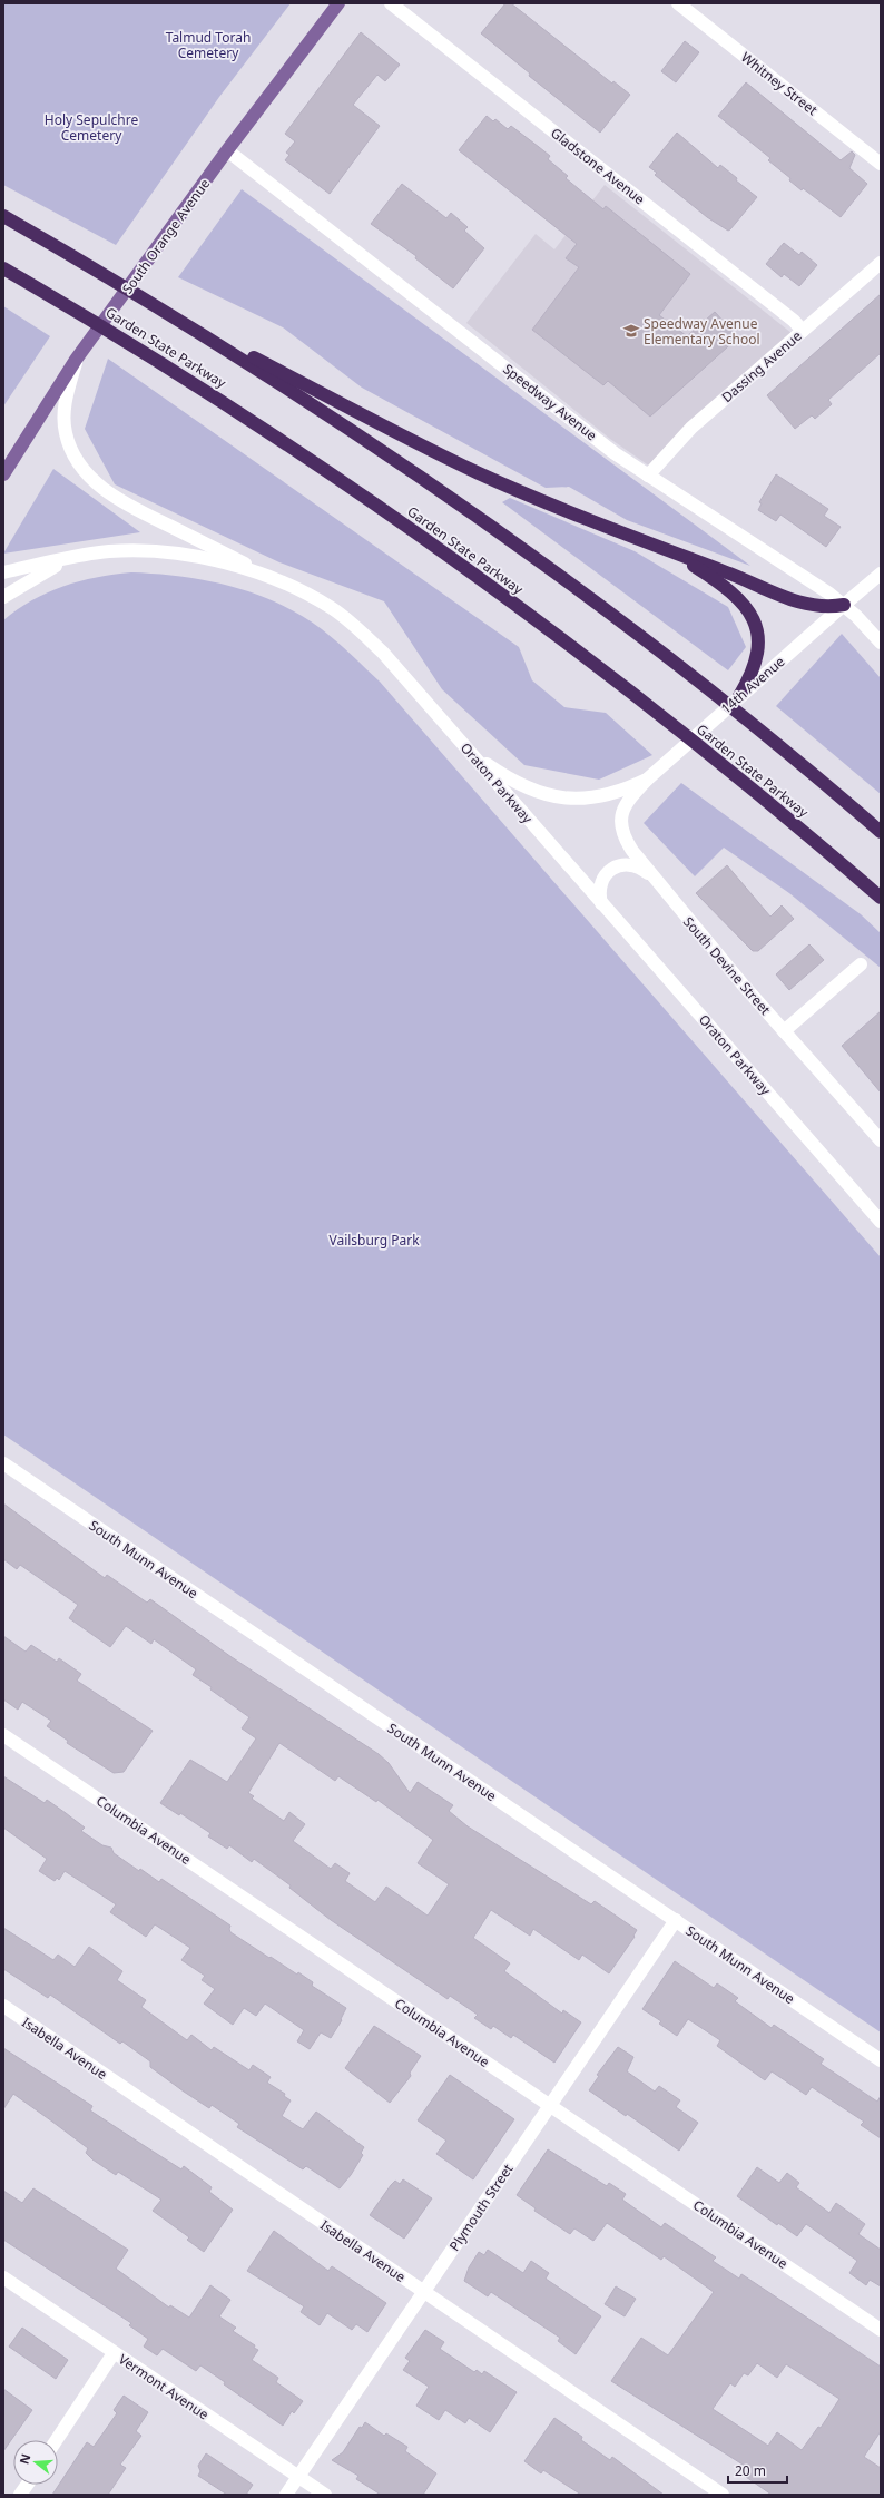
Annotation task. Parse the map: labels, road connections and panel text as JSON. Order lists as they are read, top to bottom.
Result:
{
  "streets": {
    "highway": ["Garden State Parkway"],
    "main road": ["South Orange Avenue"],
    "street": [
      "Whitney Street",
      "Gladstone Avenue",
      "Dassing Avenue",
      "Speedway Avenue",
      "14th Avenue",
      "Oraton Parkway",
      "South Devine Street",
      "South Munn Avenue",
      "Columbia Avenue",
      "Isabella Avenue",
      "Plymouth Street",
      "Vermont Avenue"
    ]
  },
  "crossings": [
    ["Gladstone Avenue", "Dassing Avenue"],
    ["South Orange Avenue", "Speedway Avenue"],
    ["Dassing Avenue", "Speedway Avenue"],
    ["Speedway Avenue", "14th Avenue"],
    ["14th Avenue", "Oraton Parkway"],
    ["14th Avenue", "South Devine Street"],
    ["South Munn Avenue", "Plymouth Street"],
    ["Columbia Avenue", "Plymouth Street"],
    ["Isabella Avenue", "Plymouth Street"],
    ["Plymouth Street", "Vermont Avenue"]
  ],
  "parks": ["Talmud Torah Cemetery", "Holy Sepulchre Cemetery", "Vailsburg Park"],
  "places": {
    "school or university": ["Speedway Avenue Elementary School"]
  },
  "scale_bar": "20 m",
  "north": "left"
}
